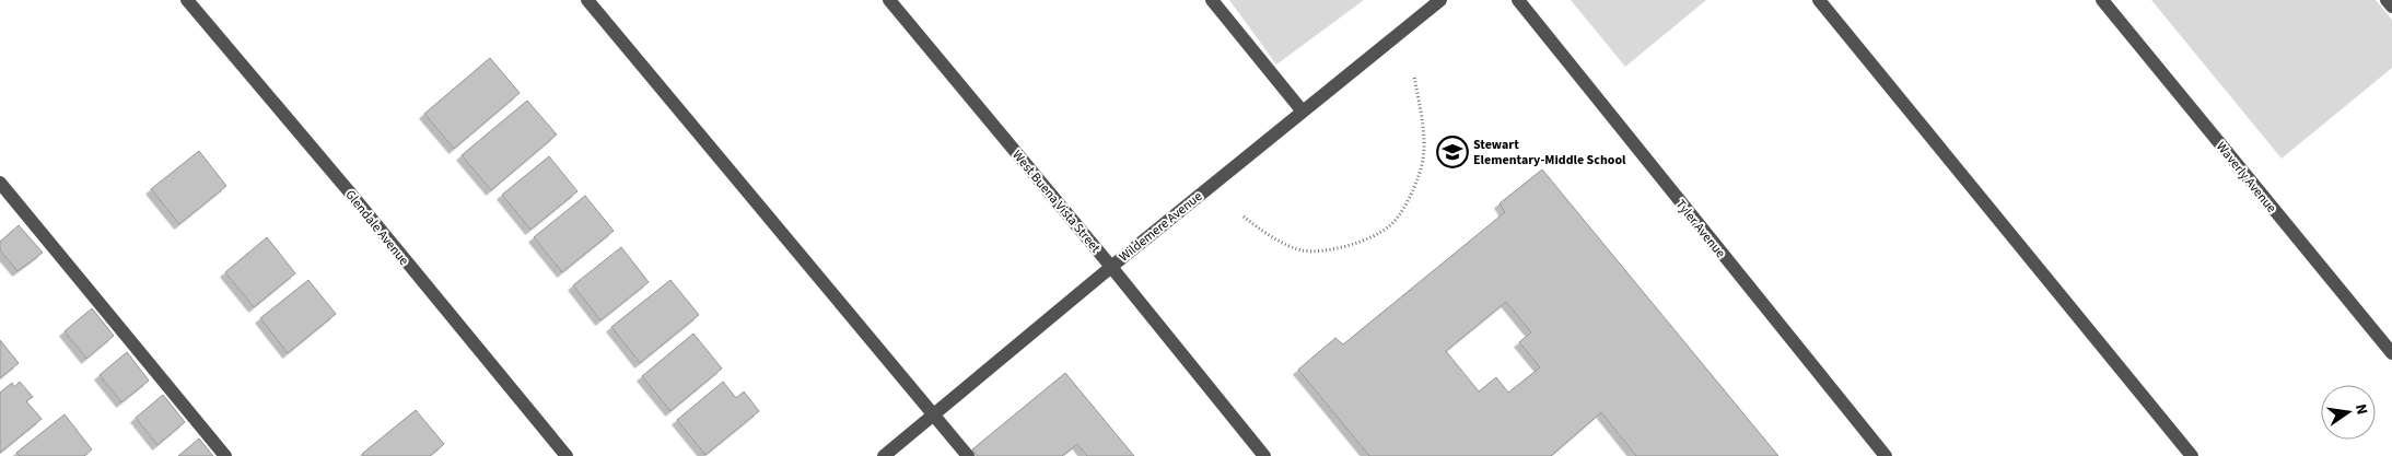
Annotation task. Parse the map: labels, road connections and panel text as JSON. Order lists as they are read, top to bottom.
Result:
{
  "streets": {
    "street": [
      "Waverly Avenue",
      "West Buena Vista Street",
      "Wildemere Avenue",
      "Glendale Avenue",
      "Tyler Avenue"
    ]
  },
  "crossings": [
    ["West Buena Vista Street", "Wildemere Avenue"]
  ],
  "places": {
    "school or university": ["Stewart Elementary-Middle School"]
  },
  "north": "right"
}
